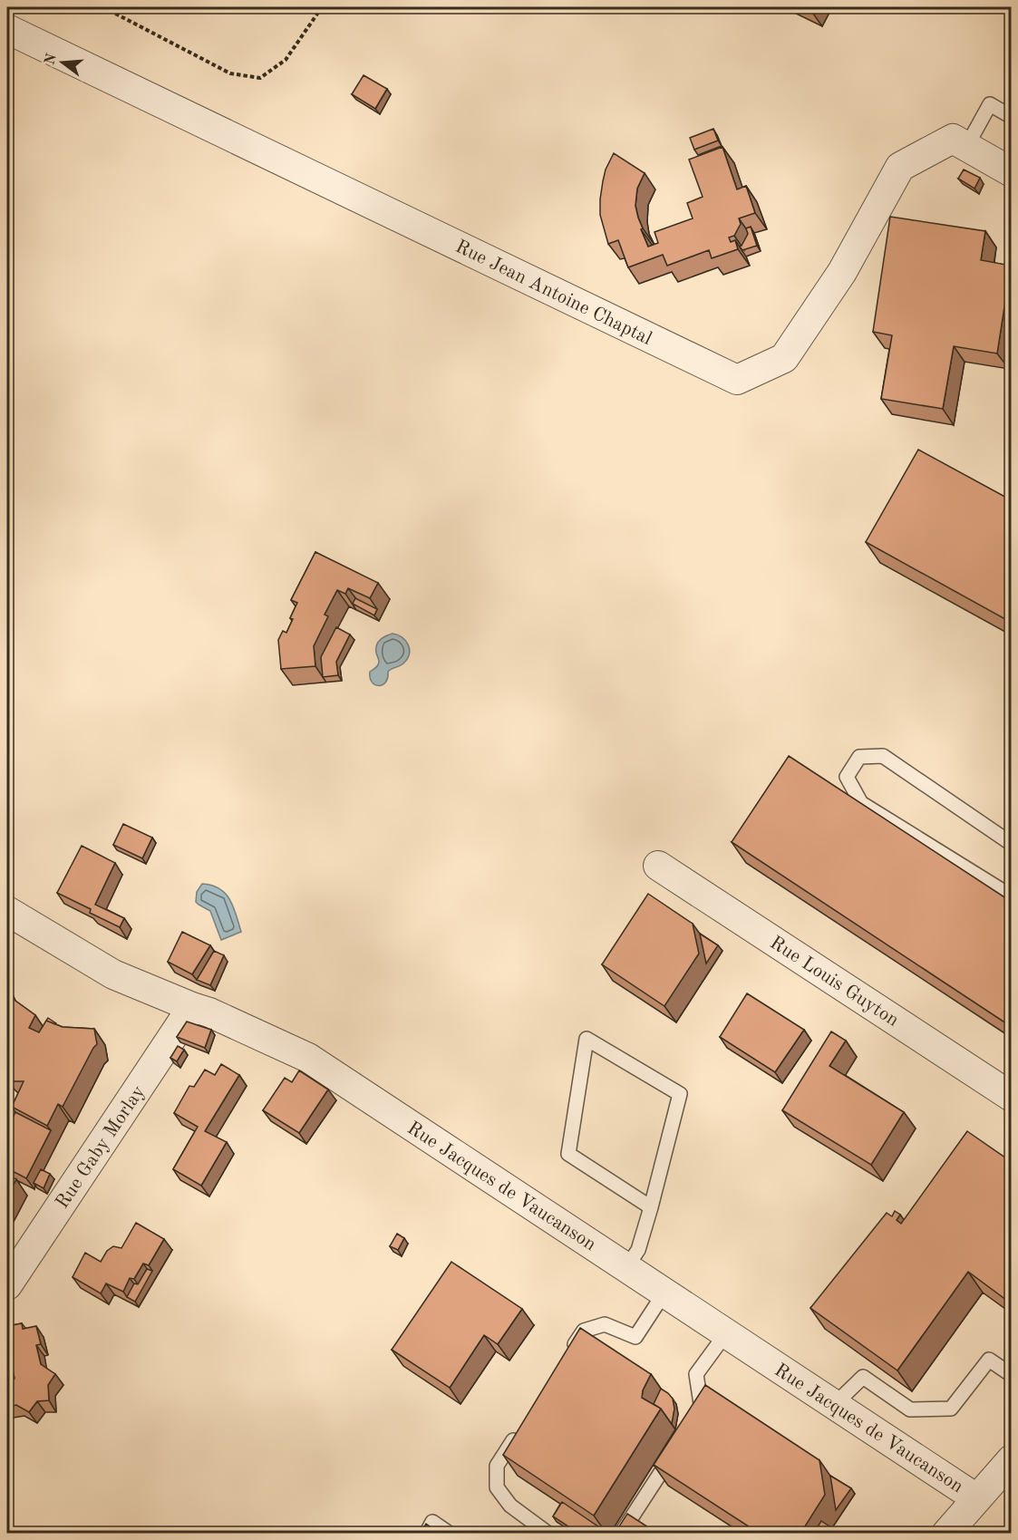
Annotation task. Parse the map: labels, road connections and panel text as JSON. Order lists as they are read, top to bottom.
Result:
{
  "streets": {
    "street": [
      "Rue Jean Antoine Chaptal",
      "Rue Louis Guyton",
      "Rue Gaby Morlay",
      "Rue Jacques de Vaucanson"
    ]
  },
  "crossings": [
    ["Rue Gaby Morlay", "Rue Jacques de Vaucanson"]
  ],
  "north": "left"
}
